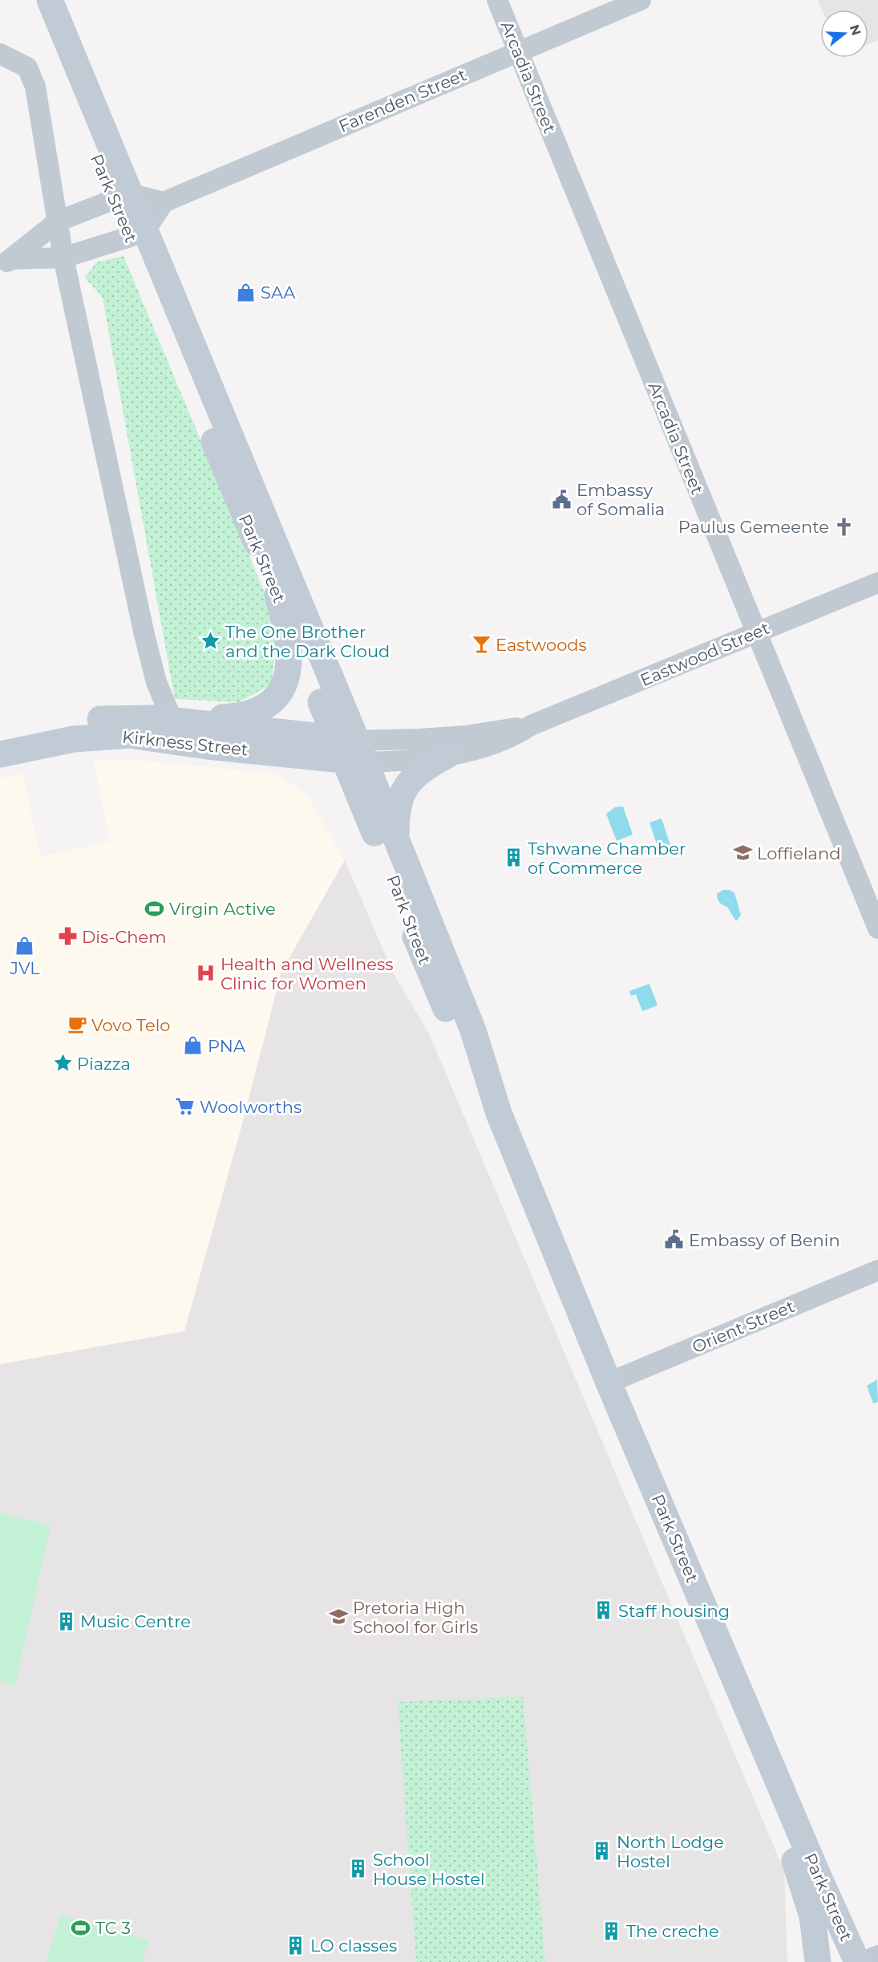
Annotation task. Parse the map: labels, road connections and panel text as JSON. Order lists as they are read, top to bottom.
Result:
{
  "streets": {
    "street": [
      "Arcadia Street",
      "Farenden Street",
      "Park Street",
      "Eastwood Street",
      "Kirkness Street",
      "Orient Street"
    ]
  },
  "crossings": [
    ["Arcadia Street", "Farenden Street"],
    ["Arcadia Street", "Eastwood Street"],
    ["Park Street", "Eastwood Street"],
    ["Park Street", "Kirkness Street"],
    ["Park Street", "Orient Street"],
    ["Eastwood Street", "Kirkness Street"]
  ],
  "places": {
    "shop": ["SAA", "JVL", "PNA"],
    "public building": ["Embassy of Somalia", "Embassy of Benin"],
    "church": ["Paulus Gemeente"],
    "place": ["The One Brother and the Dark Cloud", "Piazza"],
    "bar": ["Eastwoods"],
    "school or university": ["Loffieland", "Pretoria High School for Girls"],
    "building": [
      "Tshwane Chamber of Commerce",
      "Staff housing",
      "Music Centre",
      "North Lodge Hostel",
      "School House Hostel",
      "The creche",
      "LO classes"
    ],
    "sports": ["Virgin Active", "TC 3"],
    "pharmacy": ["Dis-Chem"],
    "hospital": ["Health and Wellness Clinic for Women"],
    "cafe": ["Vovo Telo"],
    "supermarket": ["Woolworths"]
  },
  "north": "right"
}
